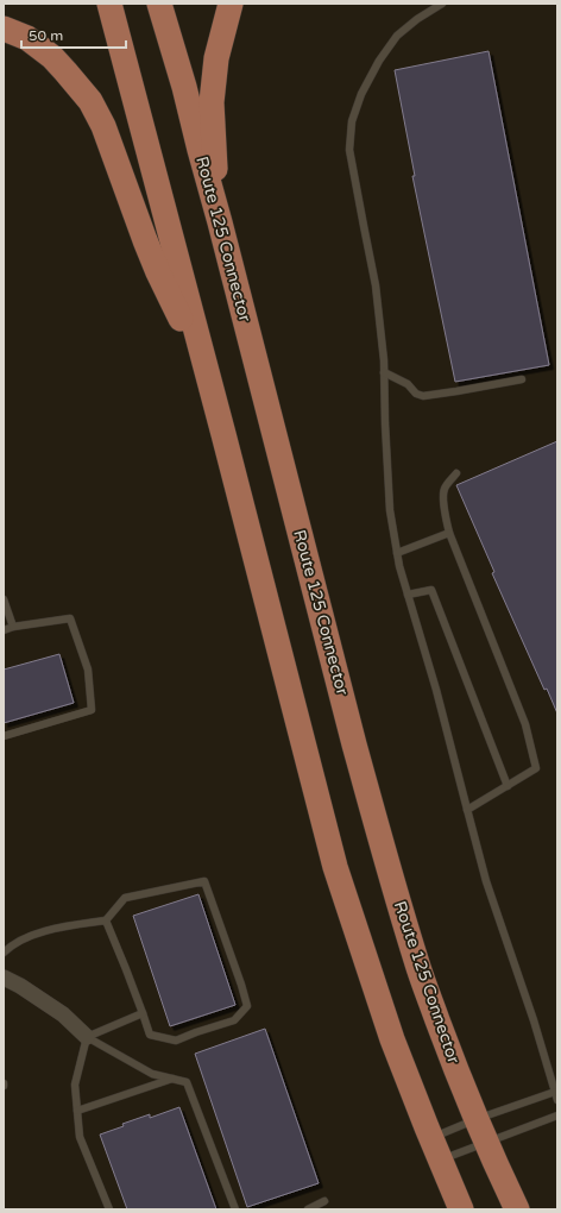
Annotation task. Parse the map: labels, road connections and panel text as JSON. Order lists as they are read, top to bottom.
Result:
{
  "streets": {
    "highway": ["Route 125 Connector"]
  },
  "scale_bar": "50 m"
}
